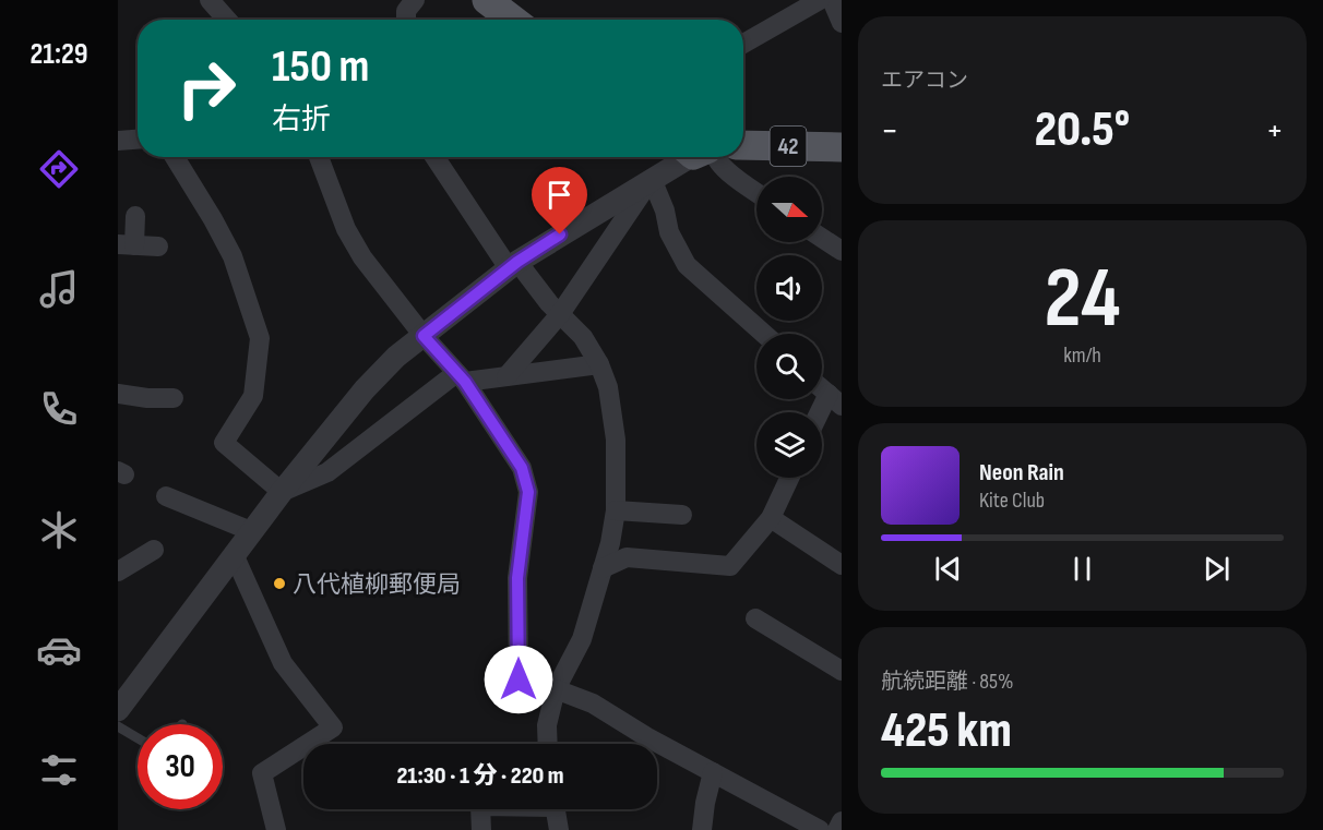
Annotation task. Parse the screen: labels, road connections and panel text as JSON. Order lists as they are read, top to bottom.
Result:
{
  "streets": {
    "main road": ["42"]
  },
  "places": ["八代植柳郵便局"],
  "north": "right",
  "page": {
    "tabs": "21:29",
    "tile": [
      "エアコン",
      ["24", "km/h"],
      ["航続距離 · 85%", "425 km"]
    ],
    "turn": ["150 m", "右折"],
    "heat": ["−", "20.5°", "+"],
    "song": ["Neon Rain", "Kite Club"],
    "limit": "30",
    "trip": "21:30 · 1 分 · 220 m"
  }
}
